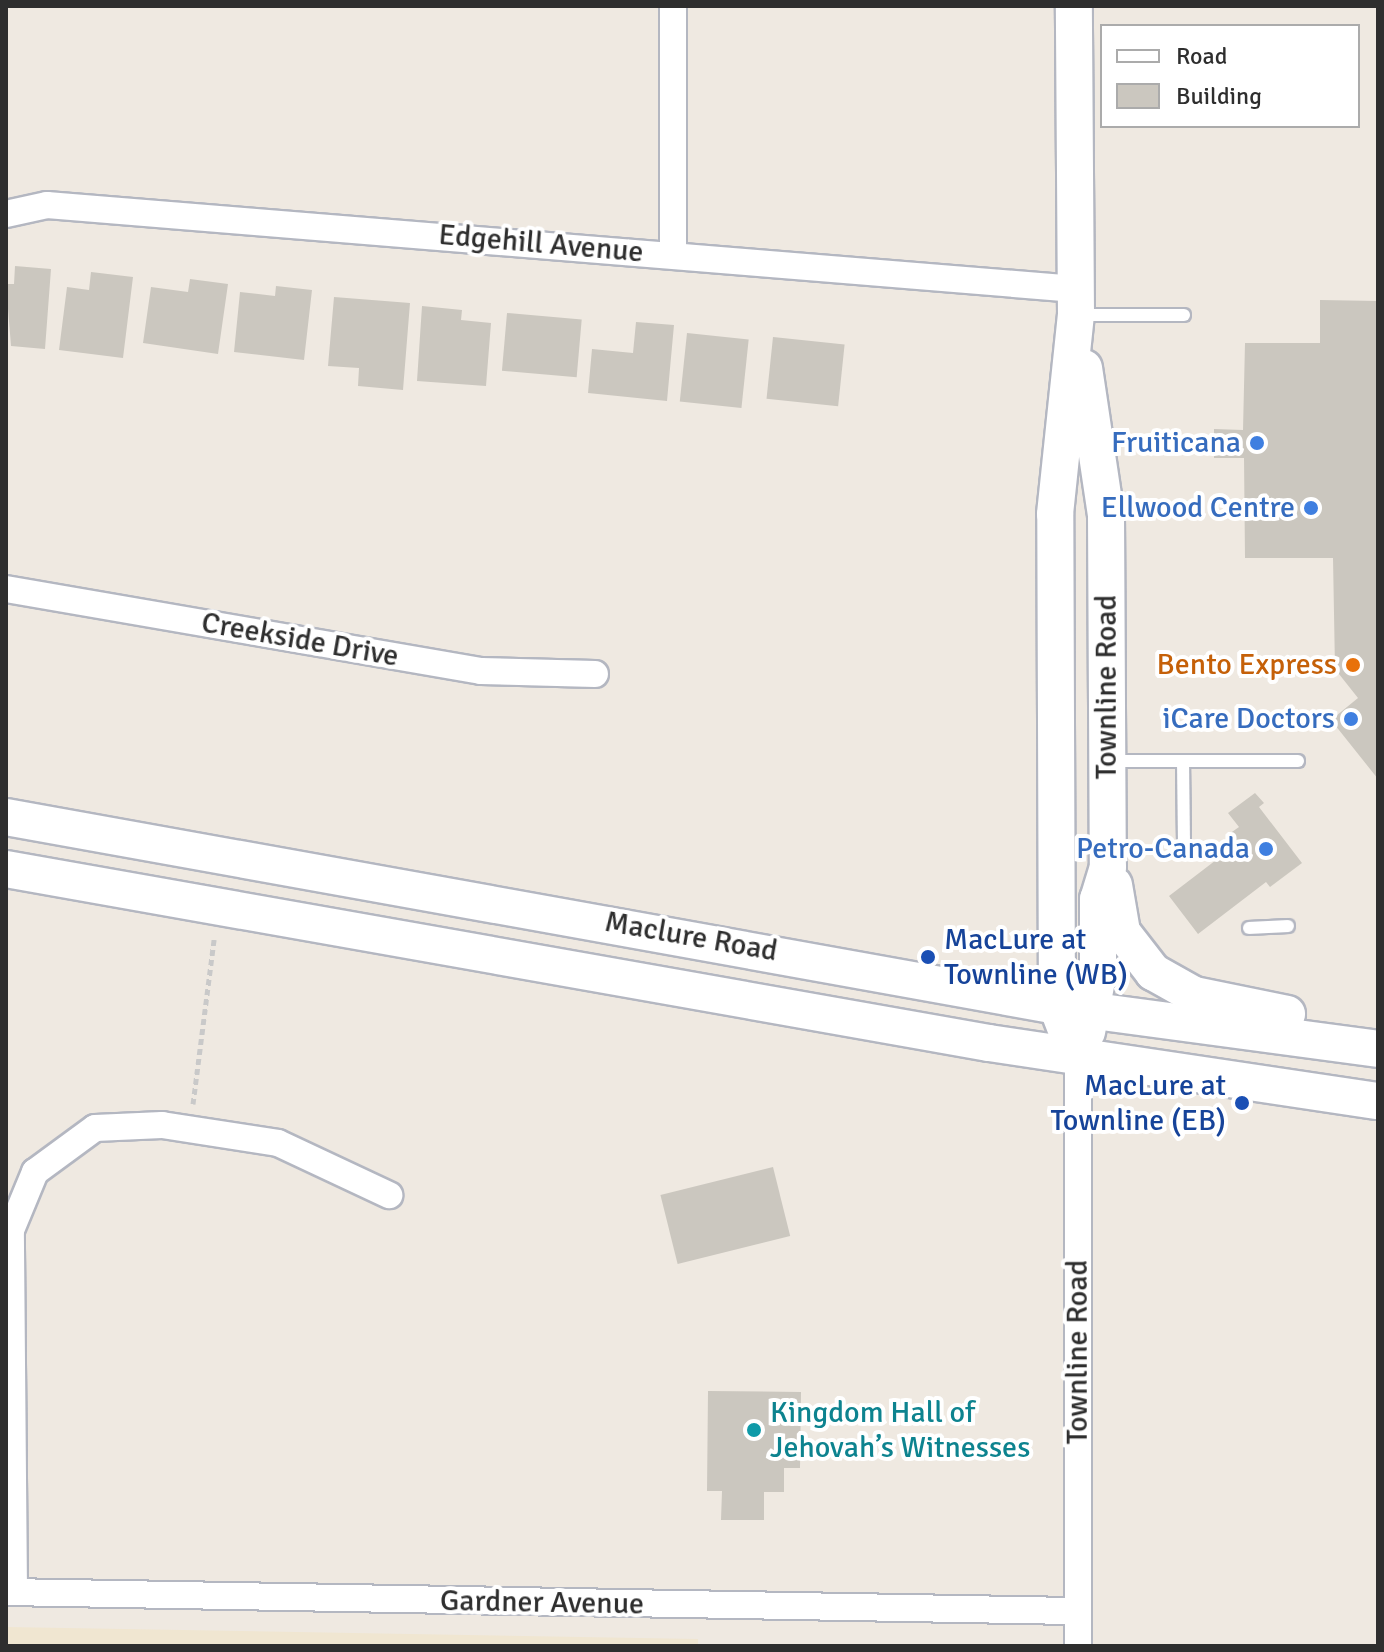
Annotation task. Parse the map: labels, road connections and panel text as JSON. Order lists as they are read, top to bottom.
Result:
{
  "streets": {
    "main road": ["Townline Road", "Maclure Road"],
    "street": ["Edgehill Avenue", "Creekside Drive", "Gardner Avenue"]
  },
  "crossings": [
    ["Edgehill Avenue", "Townline Road"],
    ["Townline Road", "Maclure Road"],
    ["Townline Road", "Gardner Avenue"]
  ],
  "places": [
    "Fruiticana",
    "Ellwood Centre",
    "Bento Express",
    "iCare Doctors",
    "Petro-Canada",
    "MacLure at Townline (WB)",
    "MacLure at Townline (EB)",
    "Kingdom Hall of Jehovah’s Witnesses"
  ],
  "legend": ["Road", "Building"]
}
